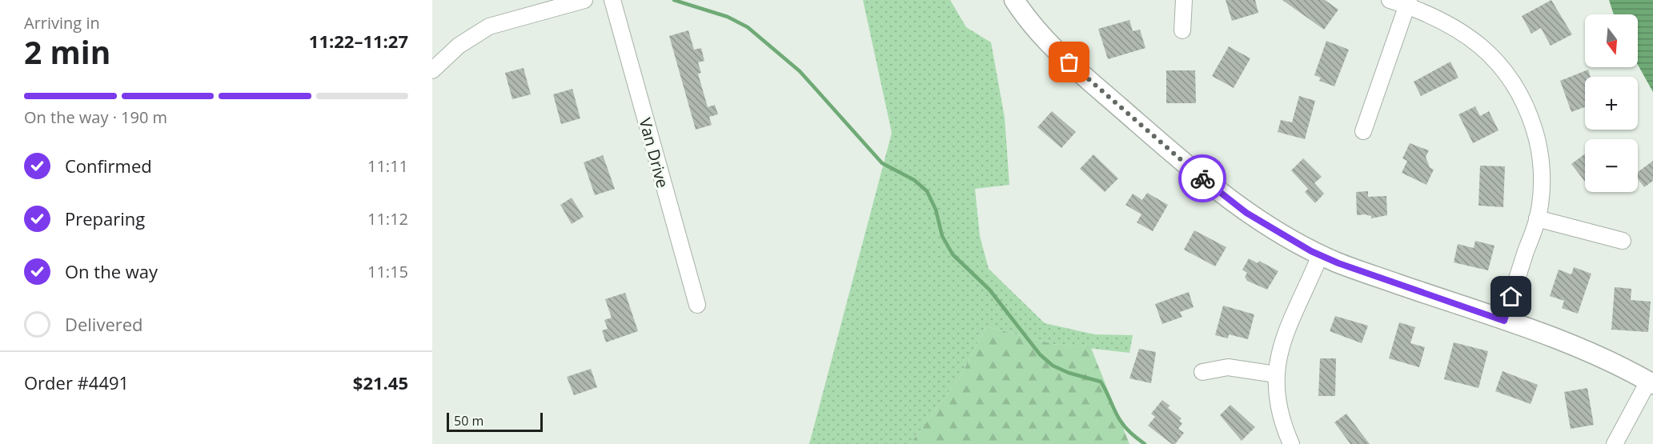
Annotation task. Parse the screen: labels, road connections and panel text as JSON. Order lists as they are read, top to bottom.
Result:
{
  "streets": {
    "street": ["Van Drive"]
  },
  "scale_bar": "50 m",
  "north": "bottom",
  "page": {
    "heading": ["2 min", "Arriving in", "11:22–11:27"],
    "panel": ["Order #4491", "$21.45"],
    "map_buttons": ["+", "−"],
    "bar": "On the way · 190 m",
    "list": [
      ["Confirmed", "11:11"],
      ["Preparing", "11:12"],
      ["On the way", "11:15"],
      "Delivered"
    ],
    "scale": "50 m"
  }
}
